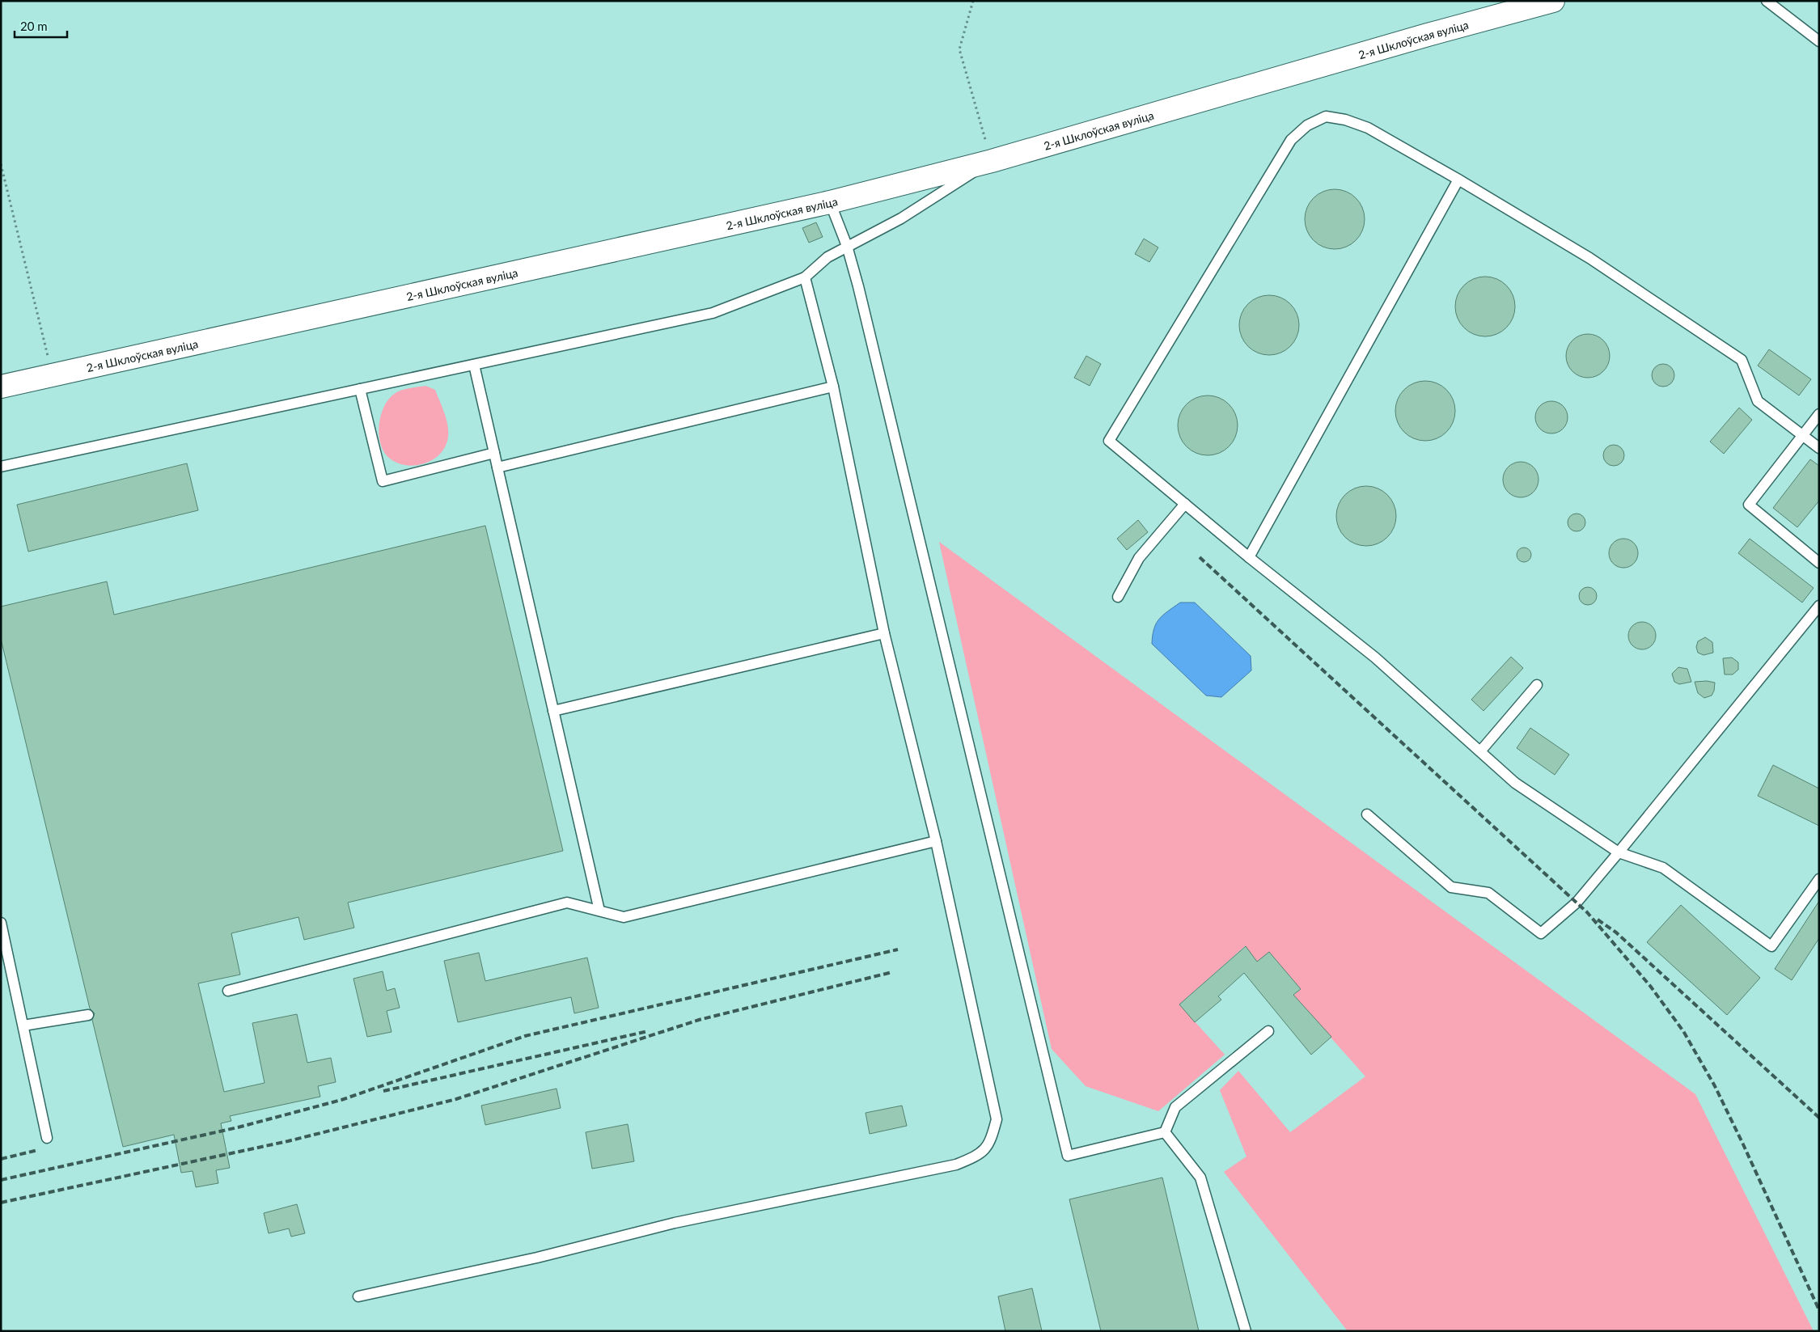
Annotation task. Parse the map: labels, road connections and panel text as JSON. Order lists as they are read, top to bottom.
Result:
{
  "streets": {
    "street": ["2-я Шклоўская вуліца"]
  },
  "scale_bar": "20 m"
}
